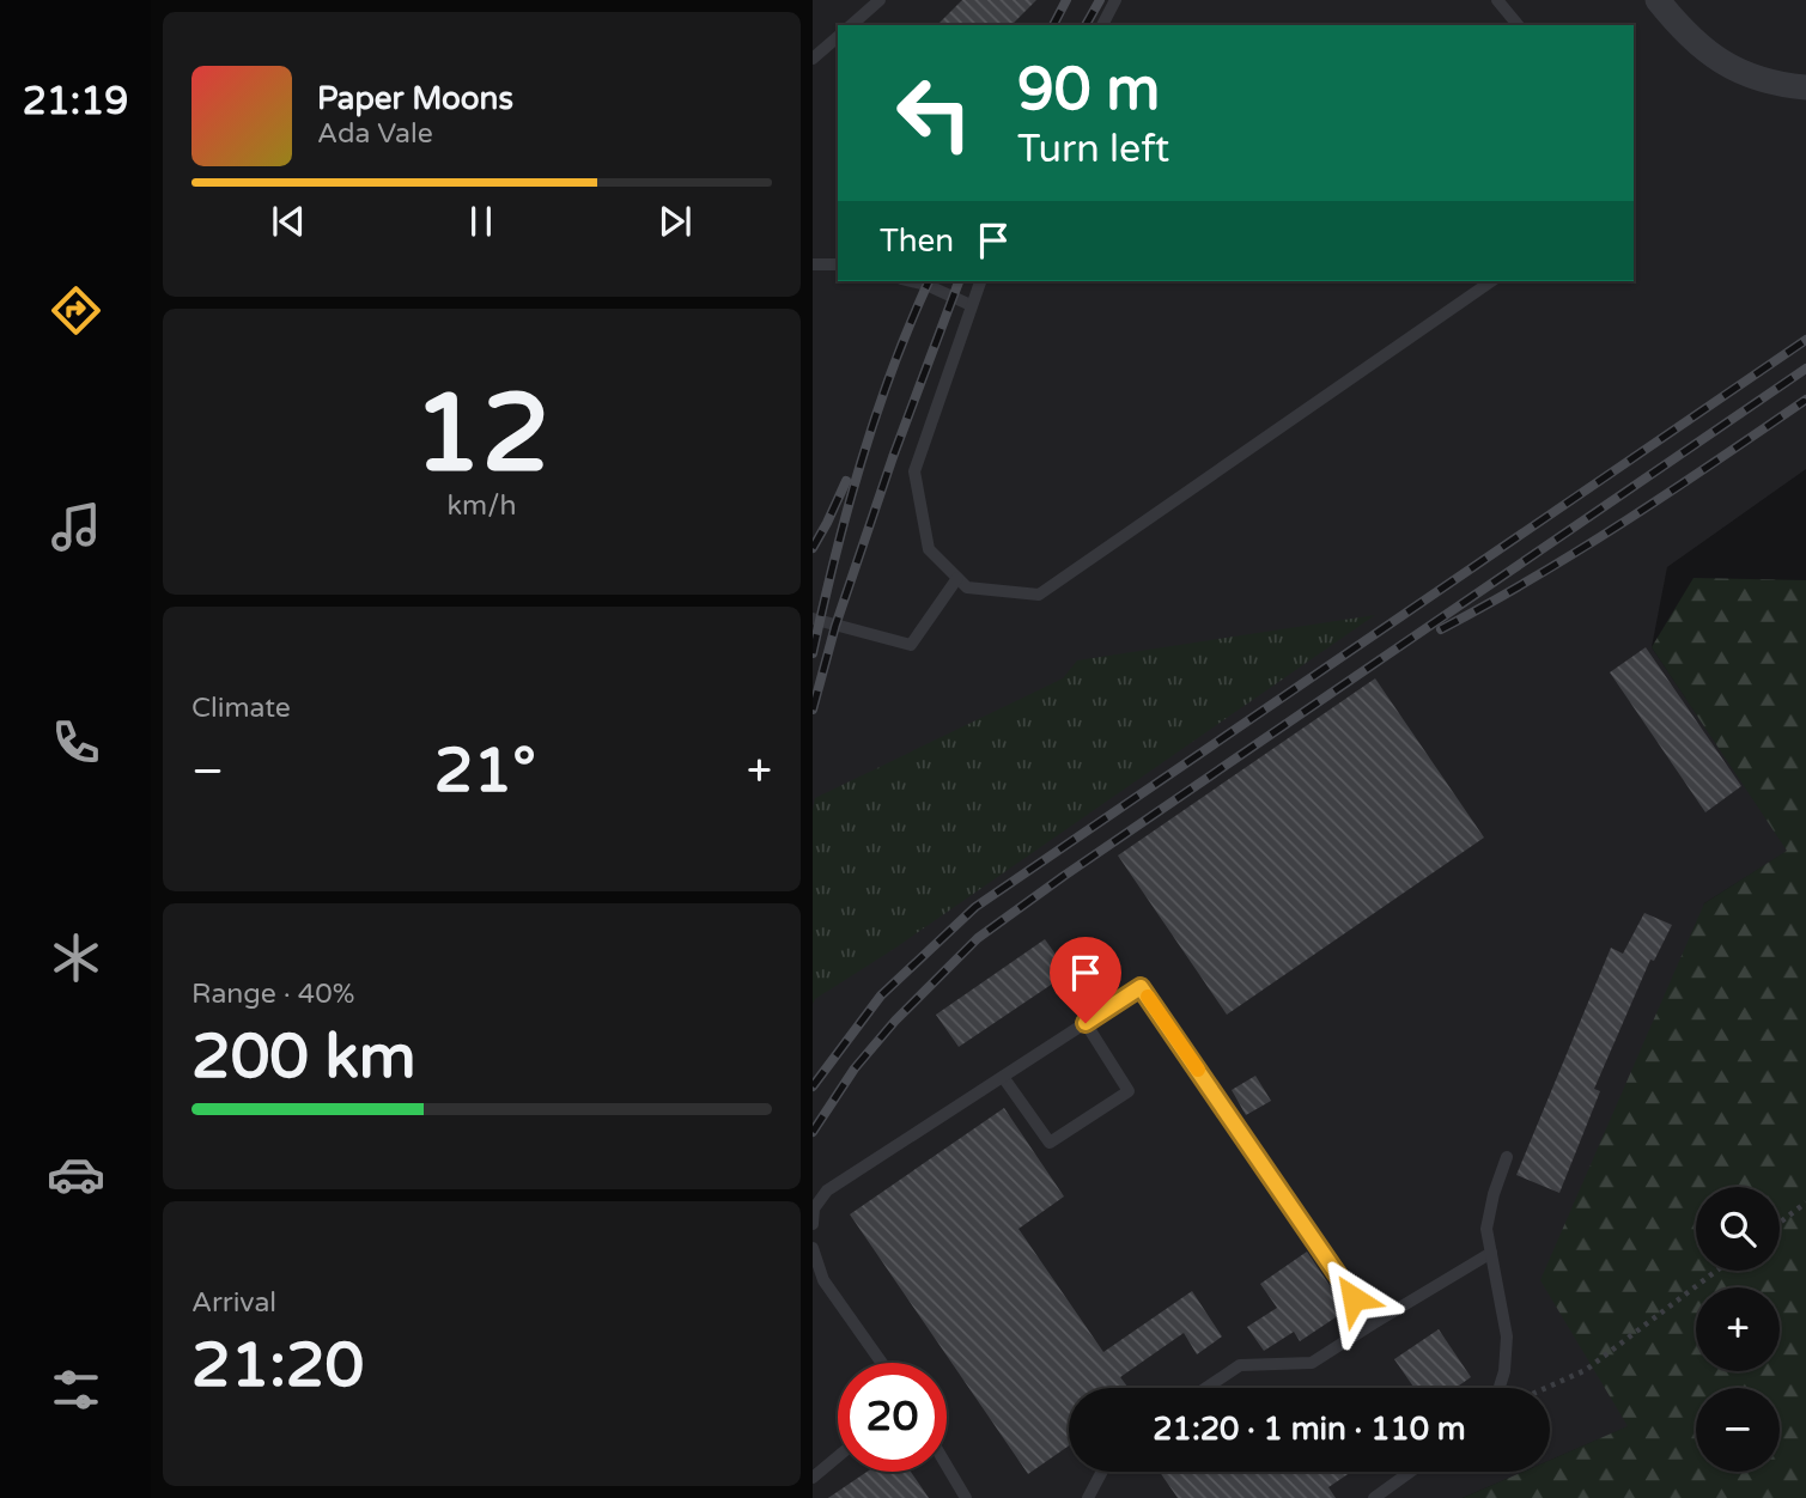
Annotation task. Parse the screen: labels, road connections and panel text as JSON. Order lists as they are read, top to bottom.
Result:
{
  "page": {
    "tabs": "21:19",
    "turn": ["90 m", "Turn left"],
    "song": ["Paper Moons", "Ada Vale"],
    "then": "Then",
    "tile": [
      ["12", "km/h"],
      "Climate",
      ["Range · 40%", "200 km"],
      ["Arrival", "21:20"]
    ],
    "heat": ["−", "21°", "+"],
    "map_buttons": ["+", "−"],
    "limit": "20",
    "trip": "21:20 · 1 min · 110 m"
  }
}
